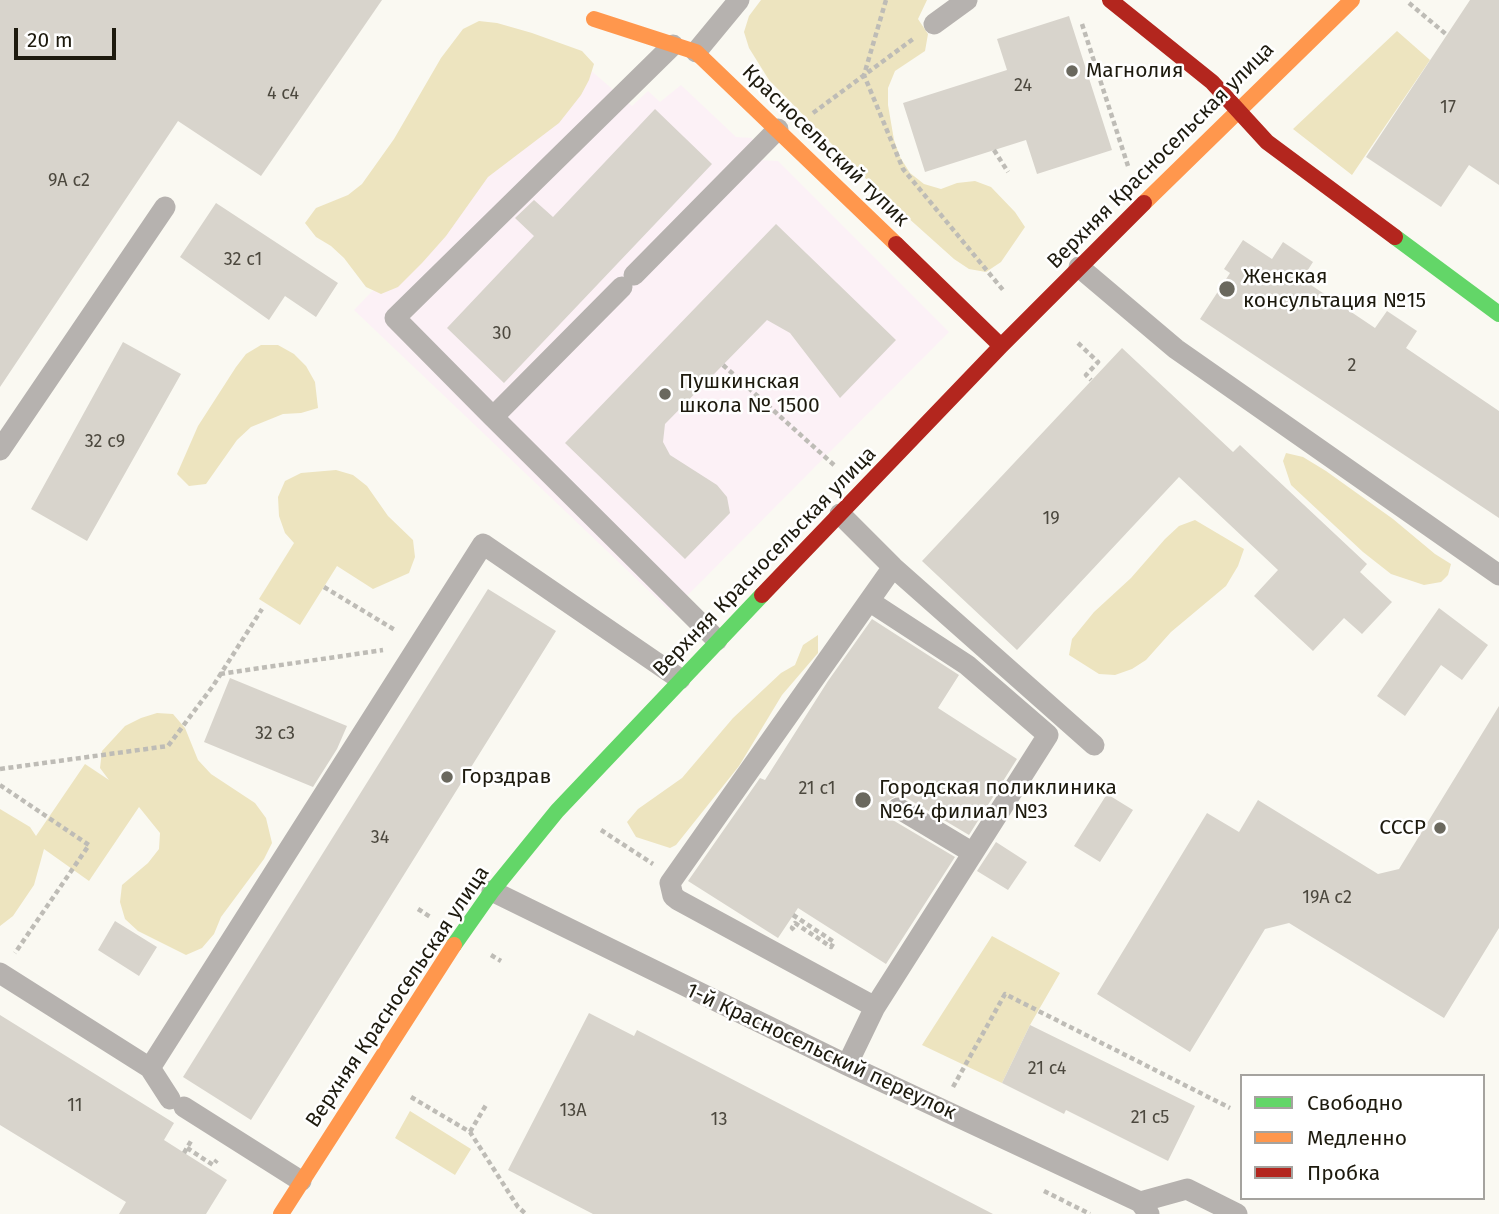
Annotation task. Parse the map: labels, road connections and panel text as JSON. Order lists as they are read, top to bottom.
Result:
{
  "streets": {
    "street": ["Красносельский тупик", "Верхняя Красносельская улица"],
    "lane": ["1-й Красносельский переулок"]
  },
  "crossings": [
    ["Красносельский тупик", "Верхняя Красносельская улица"],
    ["Верхняя Красносельская улица", "1-й Красносельский переулок"]
  ],
  "places": [
    "Магнолия",
    "Женская консультация №15",
    "Пушкинская школа № 1500",
    "Горздрав",
    "Городская поликлиника №64 филиал №3",
    "СССР"
  ],
  "house_numbers": [
    "24",
    "4 с4",
    "17",
    "9А с2",
    "32 c1",
    "30",
    "2",
    "32 с9",
    "19",
    "32 с3",
    "21 с1",
    "34",
    "19А с2",
    "21 c4",
    "11",
    "13А",
    "21 c5",
    "13"
  ],
  "legend": ["Свободно", "Медленно", "Пробка"],
  "scale_bar": "20 m"
}
